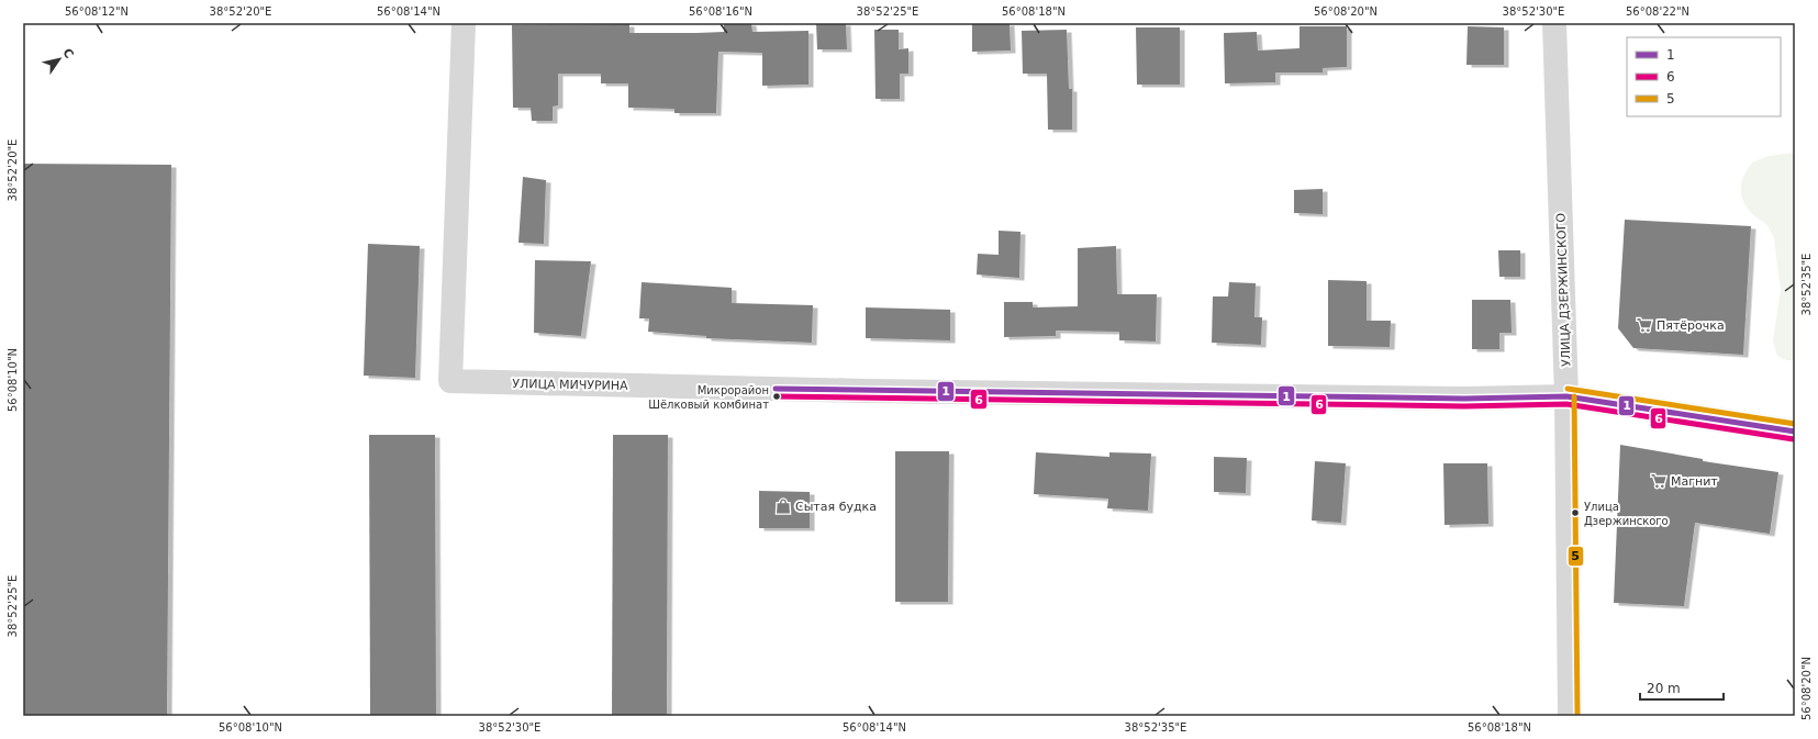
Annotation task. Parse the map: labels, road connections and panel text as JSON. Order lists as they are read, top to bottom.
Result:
{
  "streets": {
    "street": ["УЛИЦА ДЗЕРЖИНСКОГО", "УЛИЦА МИЧУРИНА"]
  },
  "crossings": [
    ["УЛИЦА ДЗЕРЖИНСКОГО", "УЛИЦА МИЧУРИНА"]
  ],
  "places": {
    "supermarket": ["Пятёрочка", "Магнит"],
    "other": ["Микрорайон Шёлковый комбинат", "Улица Дзержинского"],
    "shop": ["Сытая будка"]
  },
  "lines": ["transit line 1", "transit line 5", "transit line 6"],
  "legend": ["1", "6", "5"],
  "scale_bar": "20 m",
  "north": "top right",
  "coordinates": [
    "56°08'12\"N",
    "38°52'20\"E",
    "56°08'14\"N",
    "56°08'16\"N",
    "38°52'25\"E",
    "56°08'18\"N",
    "56°08'20\"N",
    "38°52'30\"E",
    "56°08'22\"N",
    "38°52'35\"E",
    "56°08'10\"N"
  ]
}
